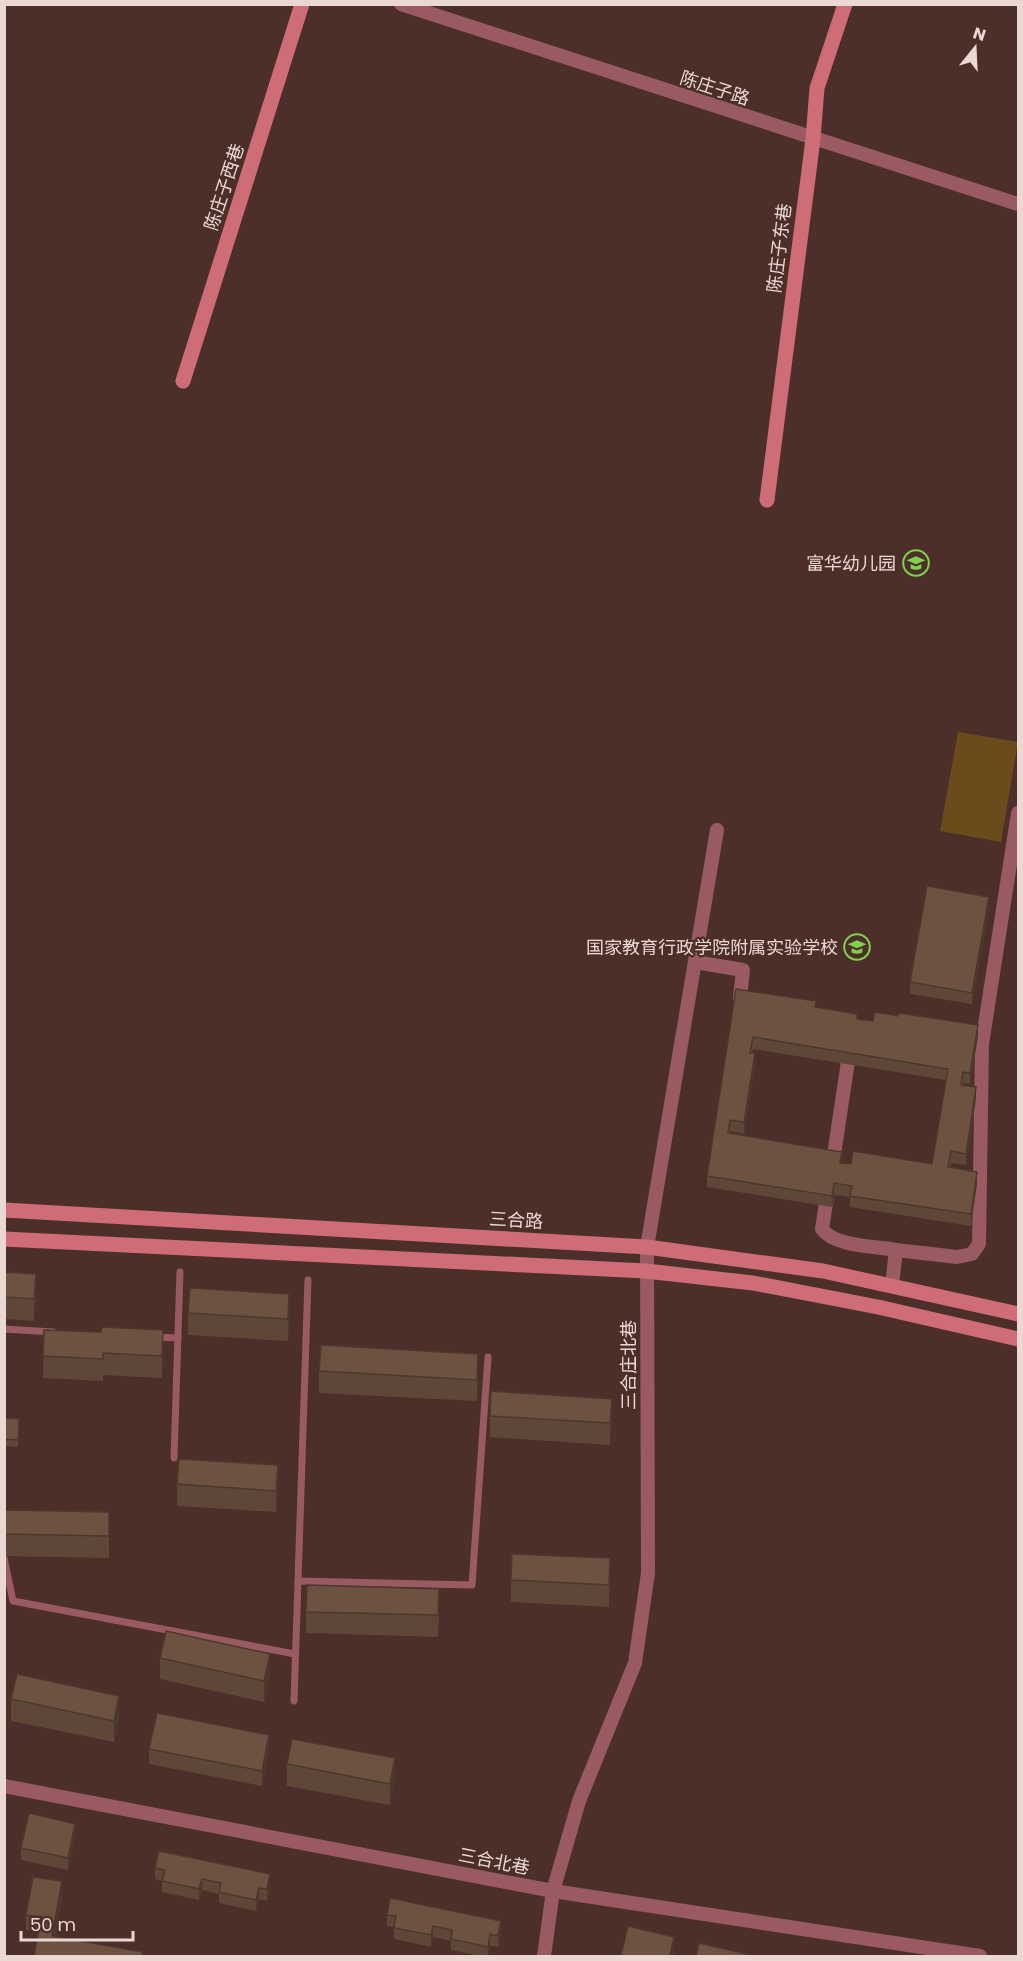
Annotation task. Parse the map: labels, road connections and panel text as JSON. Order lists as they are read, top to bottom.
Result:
{
  "streets": {
    "street": [
      "陈庄子路",
      "陈庄子西巷",
      "陈庄子东巷",
      "三合路",
      "三合庄北巷",
      "三合北巷"
    ]
  },
  "crossings": [
    ["陈庄子路", "陈庄子东巷"],
    ["三合路", "三合庄北巷"],
    ["三合庄北巷", "三合北巷"]
  ],
  "places": {
    "school or university": ["富华幼儿园", "国家教育行政学院附属实验学校"]
  },
  "scale_bar": "50 m",
  "north": "top"
}
